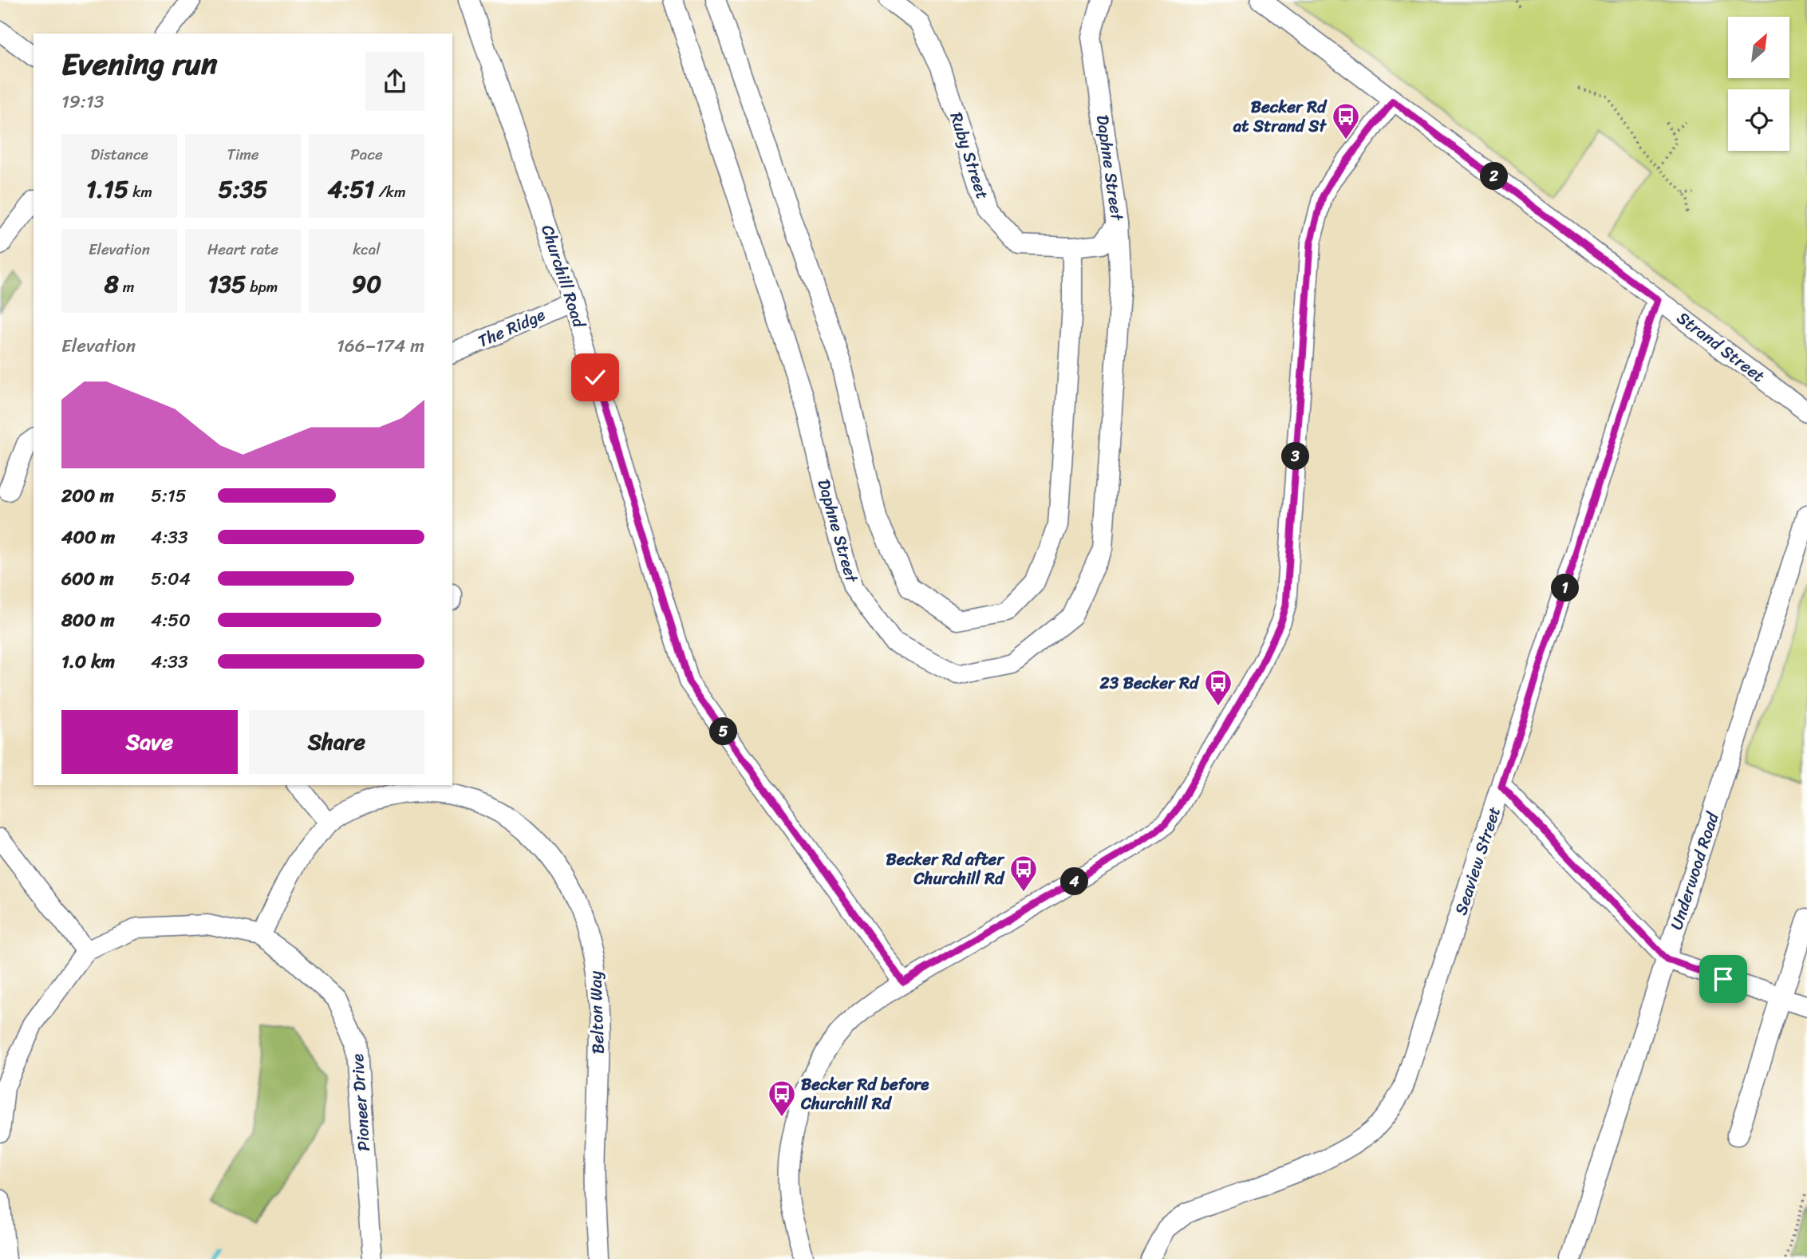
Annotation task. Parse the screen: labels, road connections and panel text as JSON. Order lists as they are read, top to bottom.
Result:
{
  "streets": {
    "street": [
      "Ruby Street",
      "Daphne Street",
      "Churchill Road",
      "The Ridge",
      "Strand Street",
      "Seaview Street",
      "Underwood Road",
      "Belton Way",
      "Pioneer Drive"
    ]
  },
  "crossings": [
    ["Ruby Street", "Daphne Street"],
    ["Churchill Road", "The Ridge"],
    ["Strand Street", "Seaview Street"],
    ["Belton Way", "Pioneer Drive"]
  ],
  "places": {
    "bus stop": [
      "Becker Rd at Strand St",
      "23 Becker Rd",
      "Becker Rd after Churchill Rd",
      "Becker Rd before Churchill Rd"
    ]
  },
  "north": "top right",
  "page": {
    "heading": ["Evening run", "19:13"],
    "stats": [
      ["Distance", "1.15 km"],
      ["Time", "5:35"],
      ["Pace", "4:51 /km"],
      ["Elevation", "8 m"],
      ["Heart rate", "135 bpm"],
      ["kcal", "90"]
    ],
    "pins": [
      "2",
      "3",
      "1",
      "5",
      "4"
    ],
    "chart": ["Elevation", "166–174 m"],
    "list": [
      {
        "name": "200 m",
        "note": "5:15"
      },
      {
        "name": "400 m",
        "note": "4:33"
      },
      {
        "name": "600 m",
        "note": "5:04"
      },
      {
        "name": "800 m",
        "note": "4:50"
      },
      {
        "name": "1.0 km",
        "note": "4:33"
      }
    ],
    "buttons": ["Save", "Share"]
  }
}
